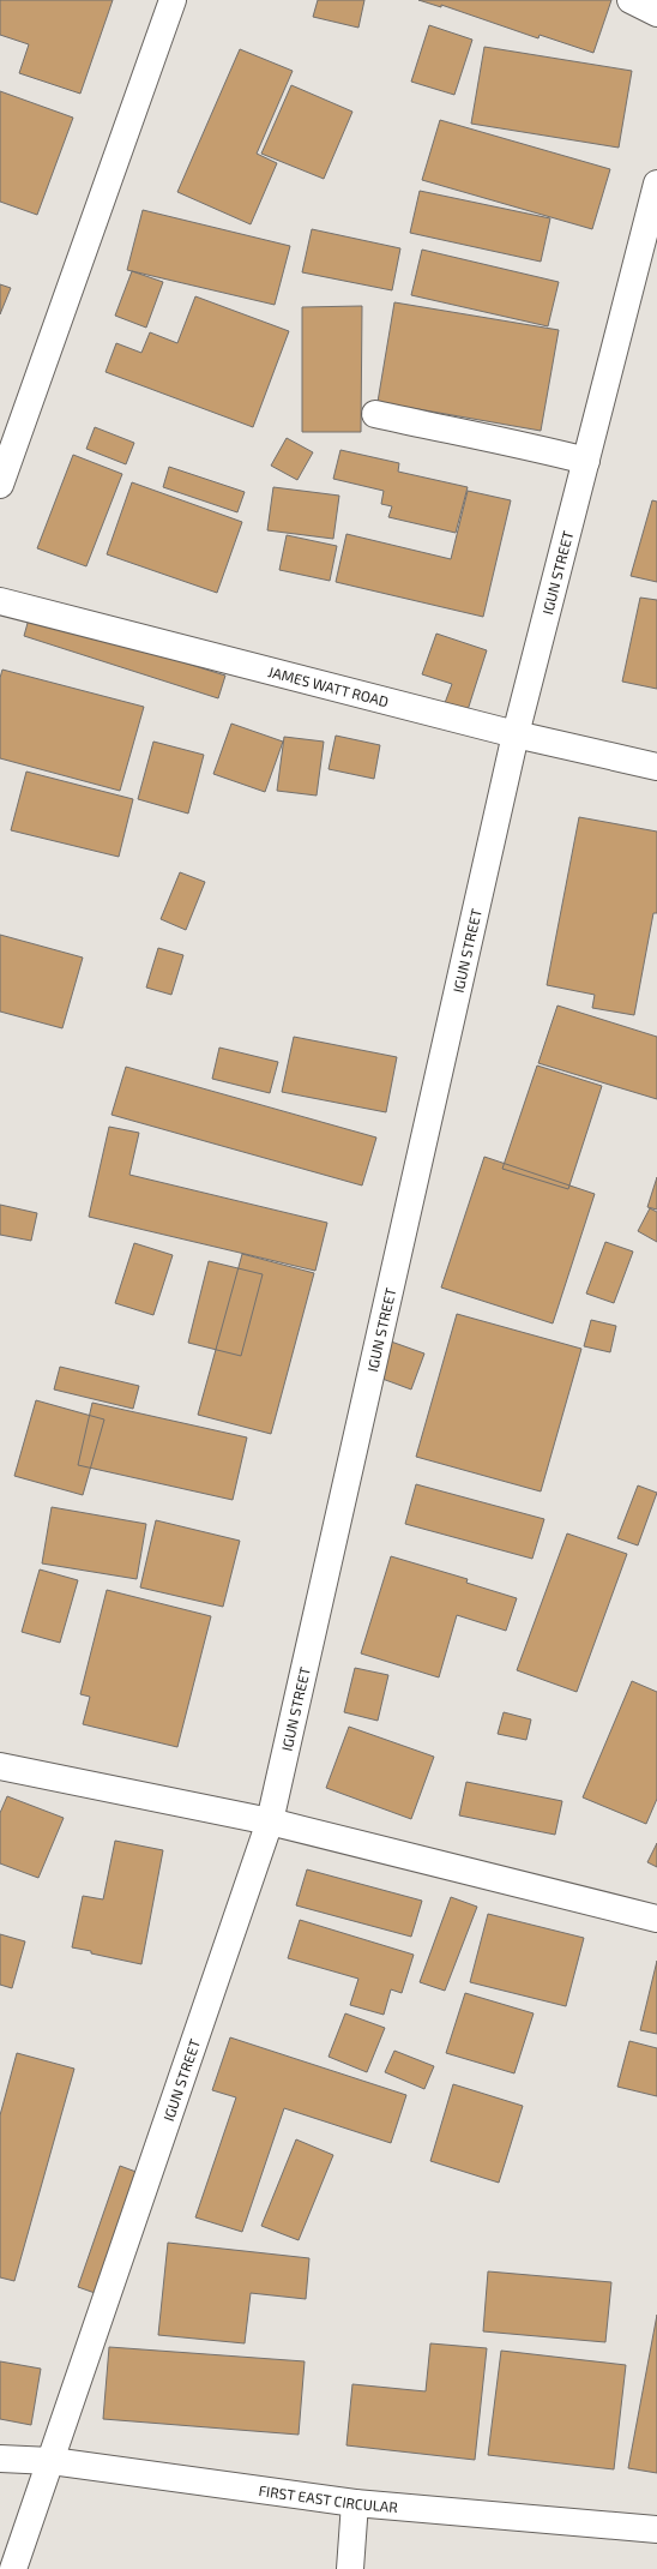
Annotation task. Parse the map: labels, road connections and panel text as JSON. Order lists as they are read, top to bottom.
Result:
{
  "streets": {
    "street": ["IGUN STREET", "JAMES WATT ROAD", "FIRST EAST CIRCULAR"]
  },
  "crossings": [
    ["IGUN STREET", "JAMES WATT ROAD"],
    ["IGUN STREET", "FIRST EAST CIRCULAR"]
  ]
}
